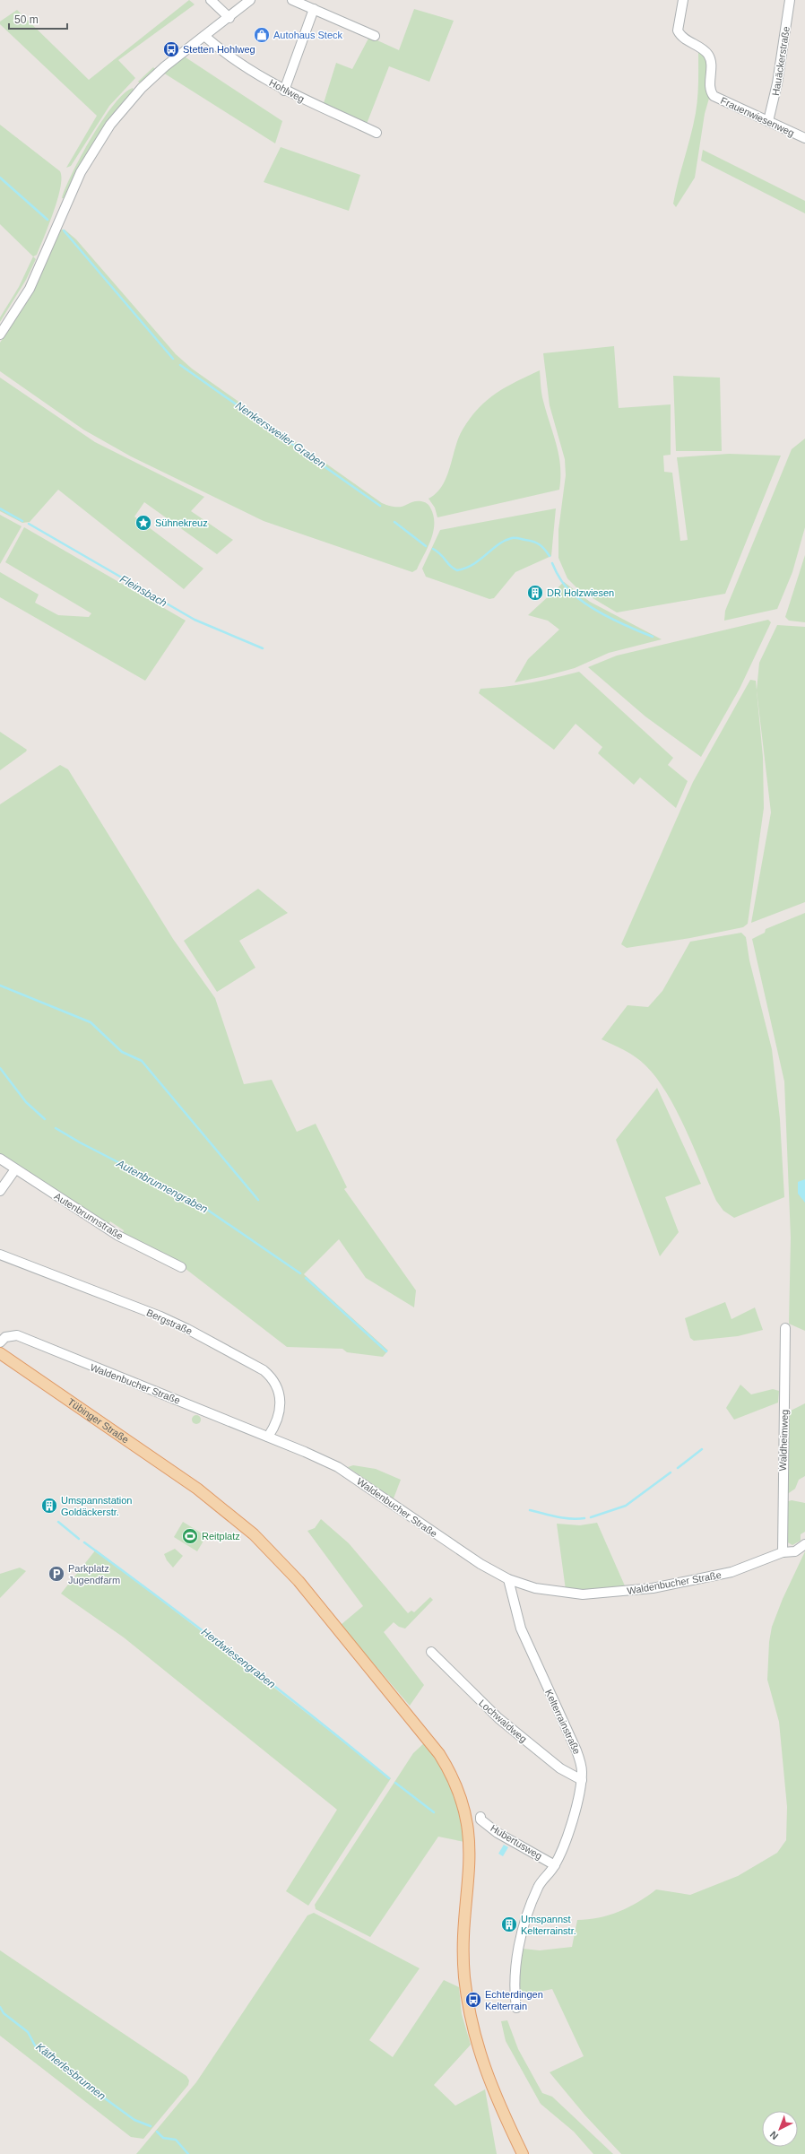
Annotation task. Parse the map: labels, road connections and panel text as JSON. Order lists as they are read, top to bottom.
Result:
{
  "streets": {
    "main road": ["Tübinger Straße"],
    "street": [
      "Hauäckerstraße",
      "Hohlweg",
      "Frauenwiesenweg",
      "Autenbrunnstraße",
      "Bergstraße",
      "Waldenbucher Straße",
      "Waldheimweg",
      "Lochwaldweg",
      "Kelterrainstraße",
      "Hubertusweg"
    ]
  },
  "crossings": [
    ["Hauäckerstraße", "Frauenwiesenweg"],
    ["Bergstraße", "Waldenbucher Straße"],
    ["Waldenbucher Straße", "Waldheimweg"],
    ["Waldenbucher Straße", "Kelterrainstraße"],
    ["Lochwaldweg", "Kelterrainstraße"],
    ["Kelterrainstraße", "Hubertusweg"]
  ],
  "water": [
    "Nenkersweiler Graben",
    "Fleinsbach",
    "Autenbrunnengraben",
    "Herdwiesengraben",
    "Kätherlesbrunnen"
  ],
  "places": {
    "shop": ["Autohaus Steck"],
    "bus stop": ["Stetten Hohlweg", "Echterdingen Kelterrain"],
    "place": ["Sühnekreuz"],
    "building": ["DR Holzwiesen", "Umspannstation Goldäckerstr.", "Umspannst Kelterrainstr."],
    "sports": ["Reitplatz"],
    "parking": ["Parkplatz Jugendfarm"]
  },
  "scale_bar": "50 m",
  "north": "bottom left"
}
